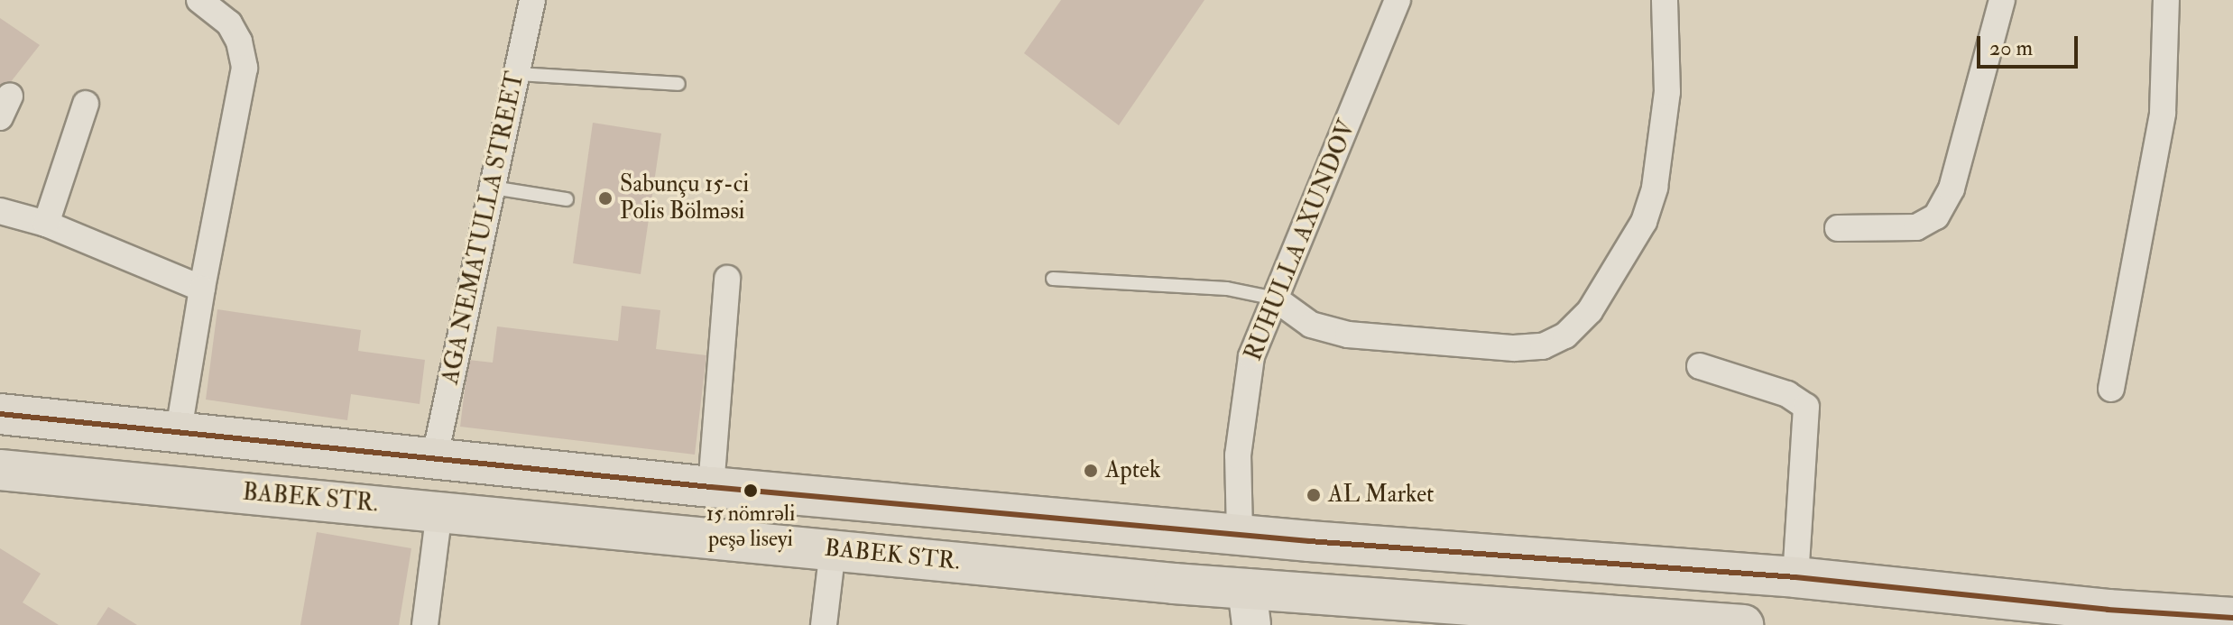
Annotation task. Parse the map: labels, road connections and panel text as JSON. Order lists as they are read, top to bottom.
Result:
{
  "streets": {
    "main road": ["BABEK STR."],
    "street": ["AGA NEMATULLA STREET", "RUHULLA AXUNDOV"]
  },
  "places": [
    "Sabunçu 15-ci Polis Bölməsi",
    "Aptek",
    "15 nömrәli peşә liseyi",
    "AL Market"
  ],
  "scale_bar": "20 m"
}
